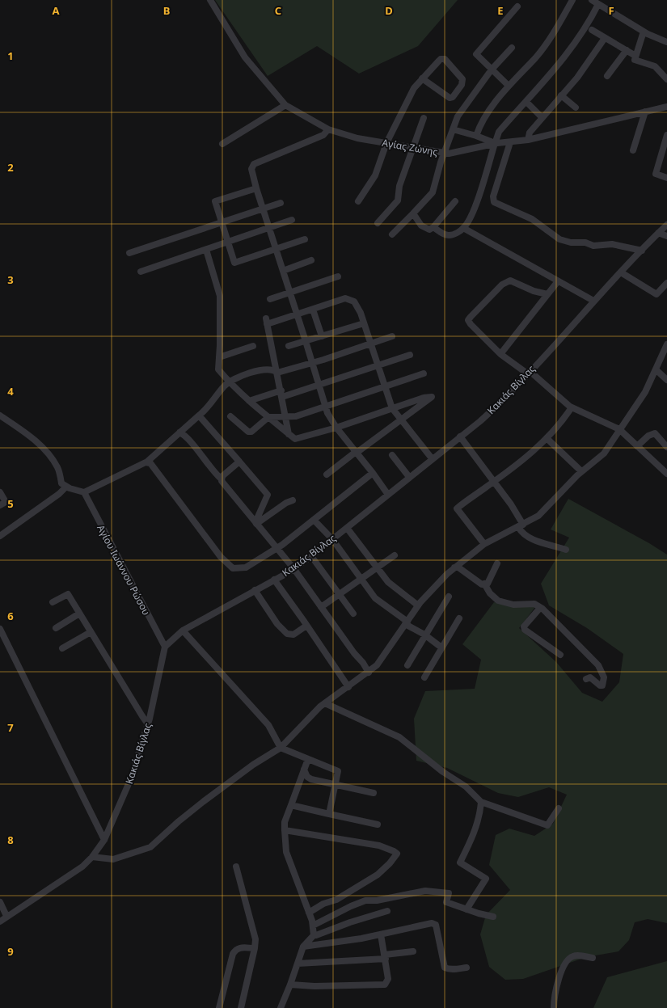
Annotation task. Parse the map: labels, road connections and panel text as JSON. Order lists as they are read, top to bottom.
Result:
{
  "streets": {
    "street": ["Αγίας Ζώνης", "Κακιάς Βίγλας", "Αγίου Ιωάννου Ρώσου"]
  },
  "crossings": [
    ["Κακιάς Βίγλας", "Αγίου Ιωάννου Ρώσου"]
  ],
  "grid": {
    "columns": [
      "A",
      "B",
      "C",
      "D",
      "E",
      "F"
    ],
    "rows": [
      "1",
      "2",
      "3",
      "4",
      "5",
      "6",
      "7",
      "8",
      "9"
    ]
  }
}
